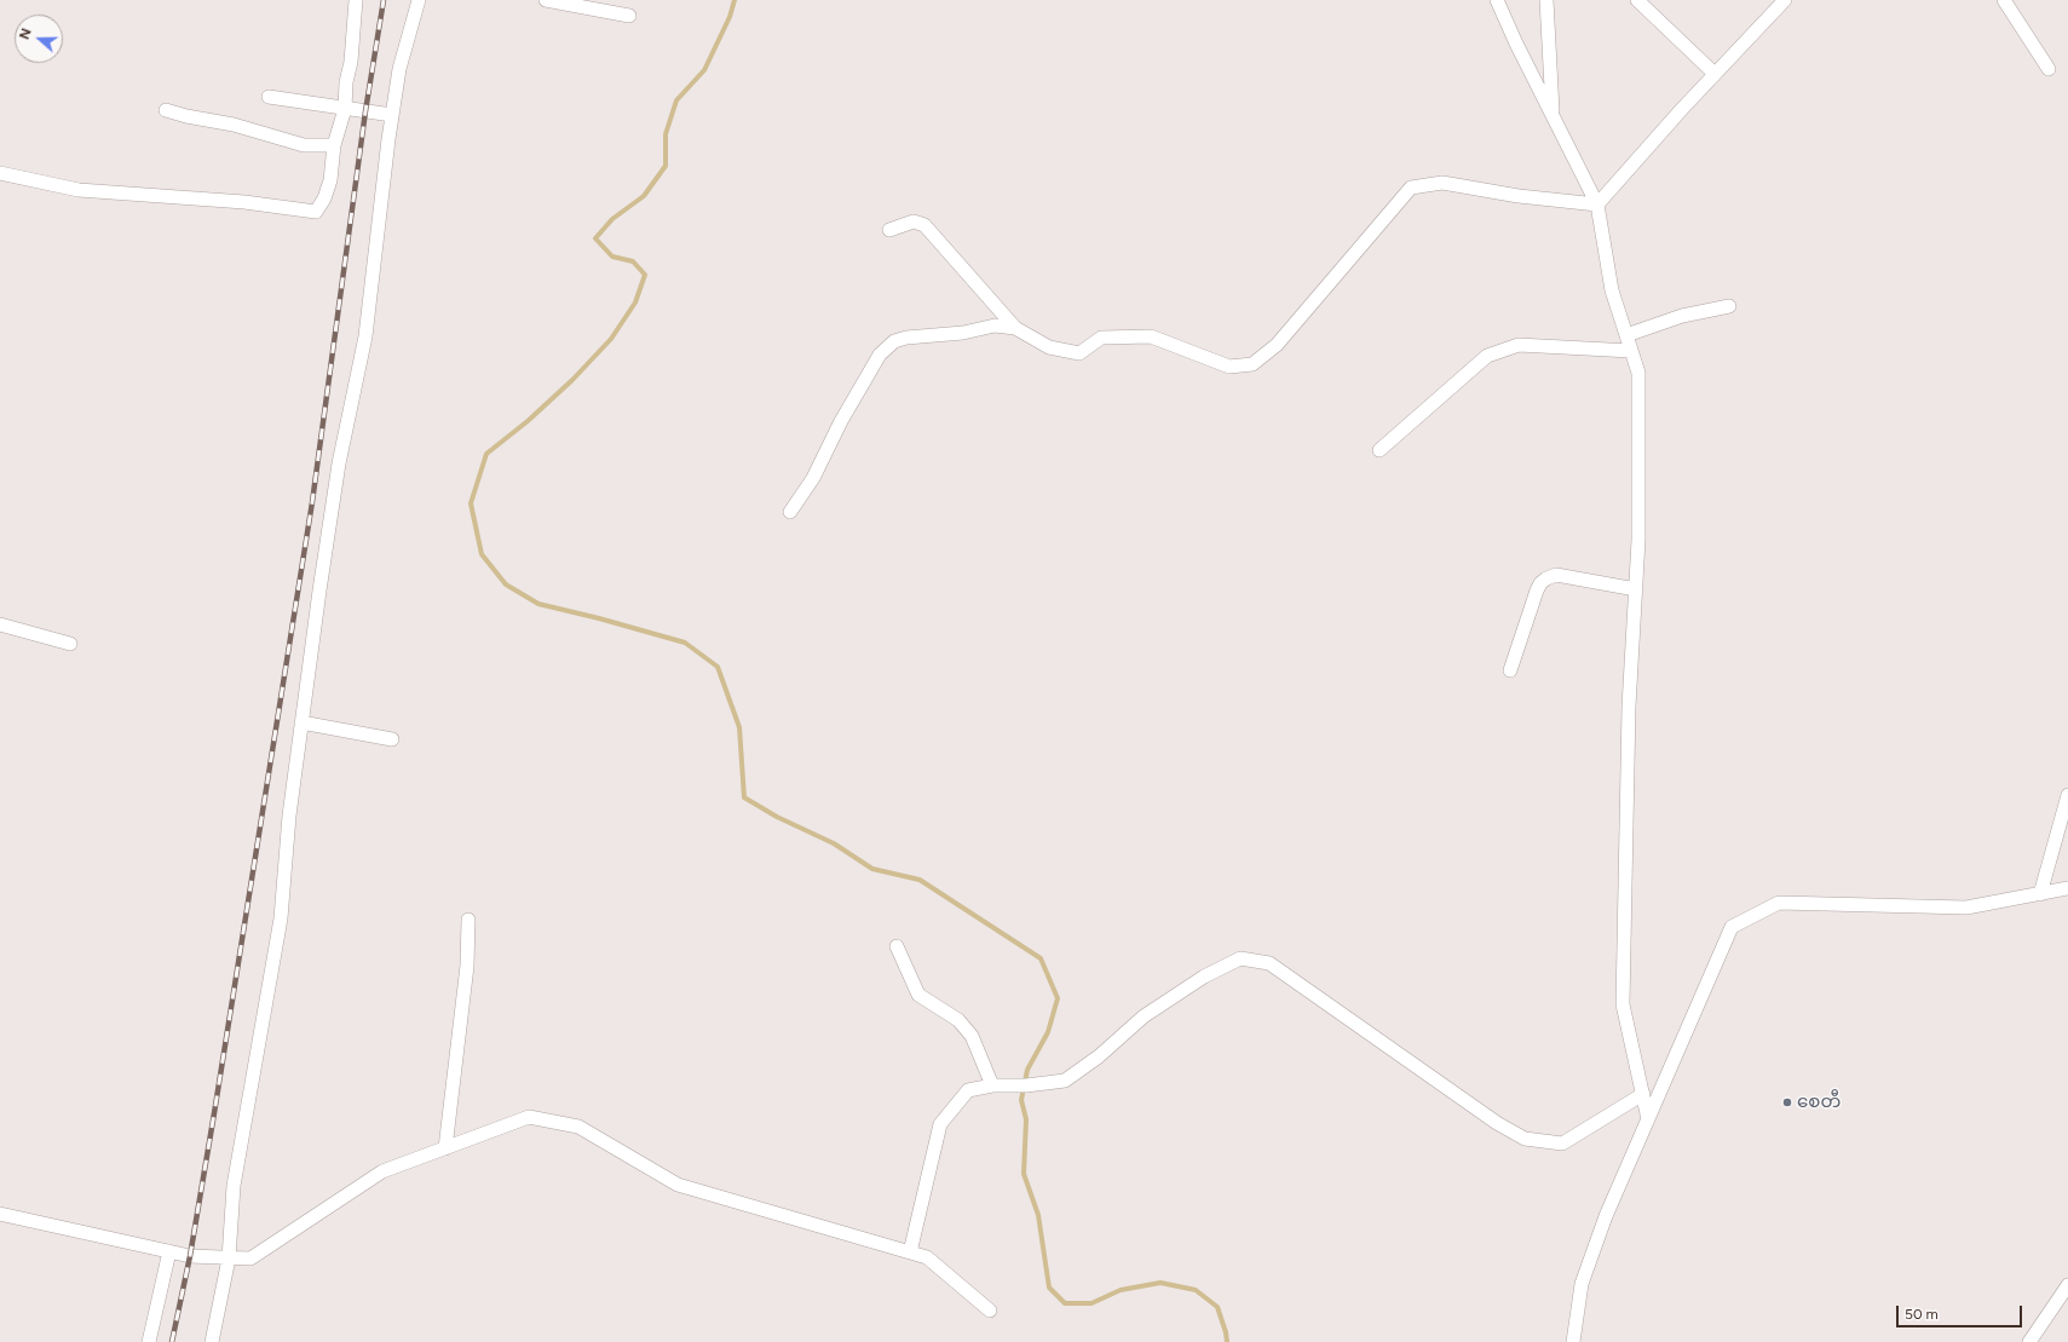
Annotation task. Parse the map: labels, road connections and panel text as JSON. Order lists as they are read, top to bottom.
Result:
{
  "places": ["စေတီ"],
  "scale_bar": "50 m",
  "north": "left"
}
